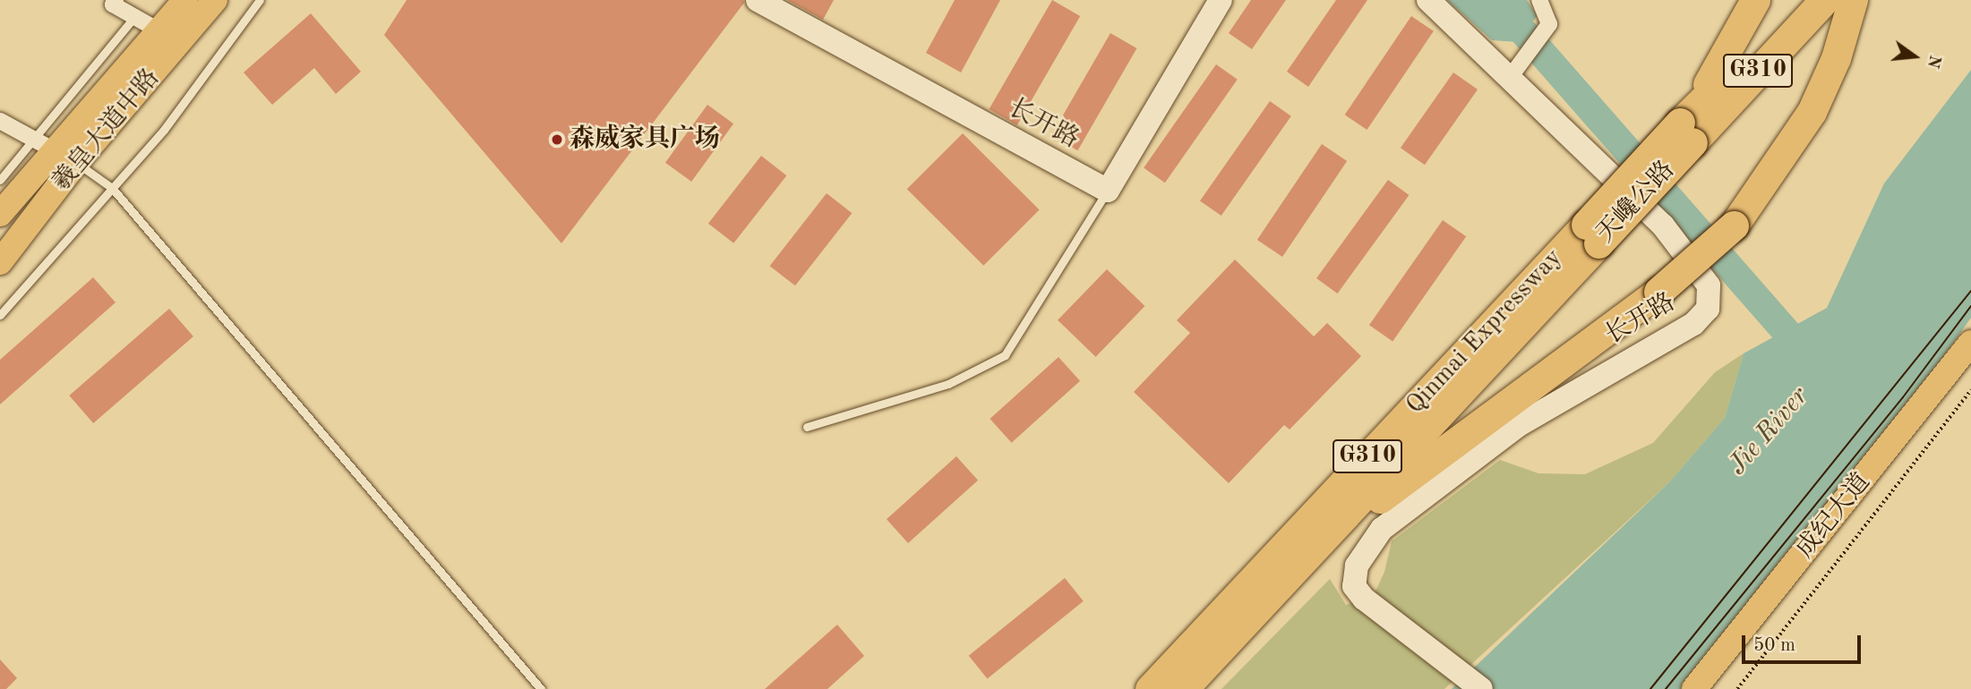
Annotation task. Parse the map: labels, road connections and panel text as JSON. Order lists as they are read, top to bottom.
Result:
{
  "streets": {
    "highway": ["G310", "天巉公路", "Qinmai Expressway"],
    "main road": ["羲皇大道中路", "成纪大道"],
    "street": ["长开路"]
  },
  "crossings": [
    ["G310", "天巉公路"],
    ["G310", "Qinmai Expressway"]
  ],
  "water": ["Jie River"],
  "places": ["森威家具广场"],
  "scale_bar": "50 m",
  "north": "right"
}
